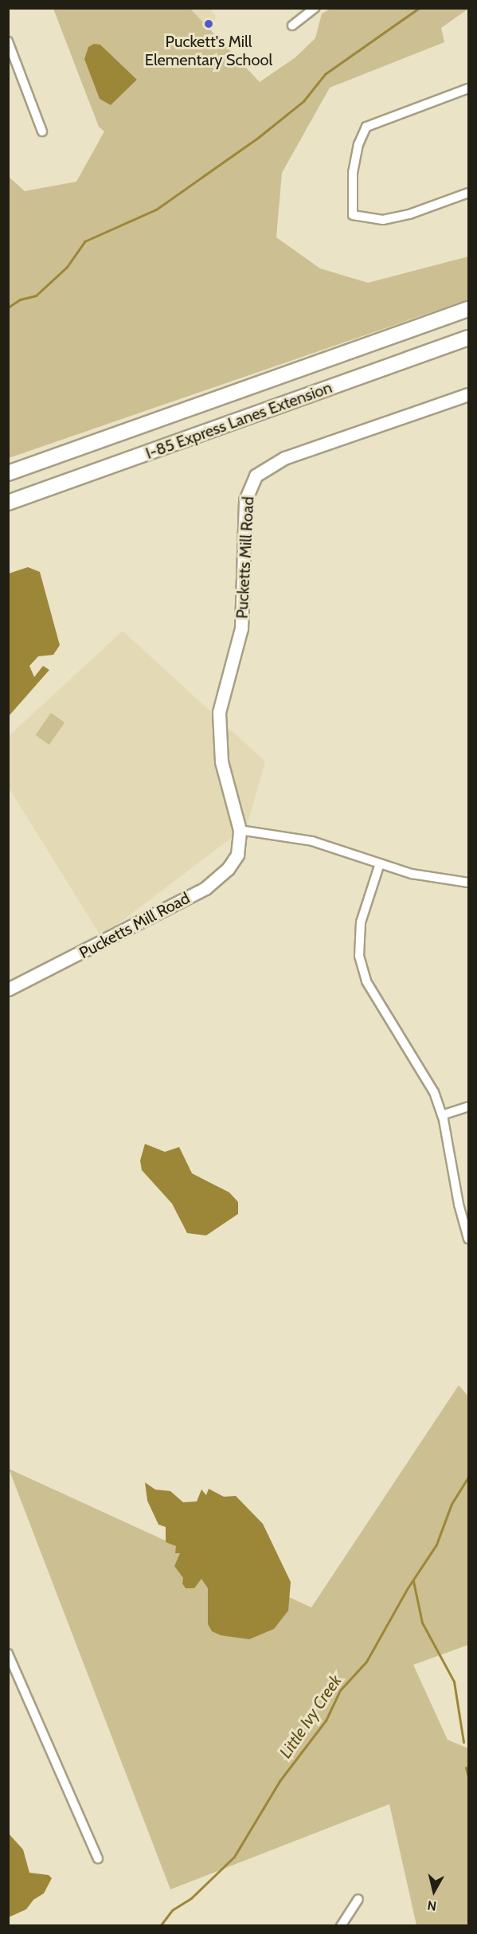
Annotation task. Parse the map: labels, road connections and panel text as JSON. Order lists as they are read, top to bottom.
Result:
{
  "streets": {
    "highway": ["I-85 Express Lanes Extension"],
    "street": ["Pucketts Mill Road"]
  },
  "water": ["Little Ivy Creek"],
  "places": ["Puckett's Mill Elementary School"],
  "north": "bottom"
}
